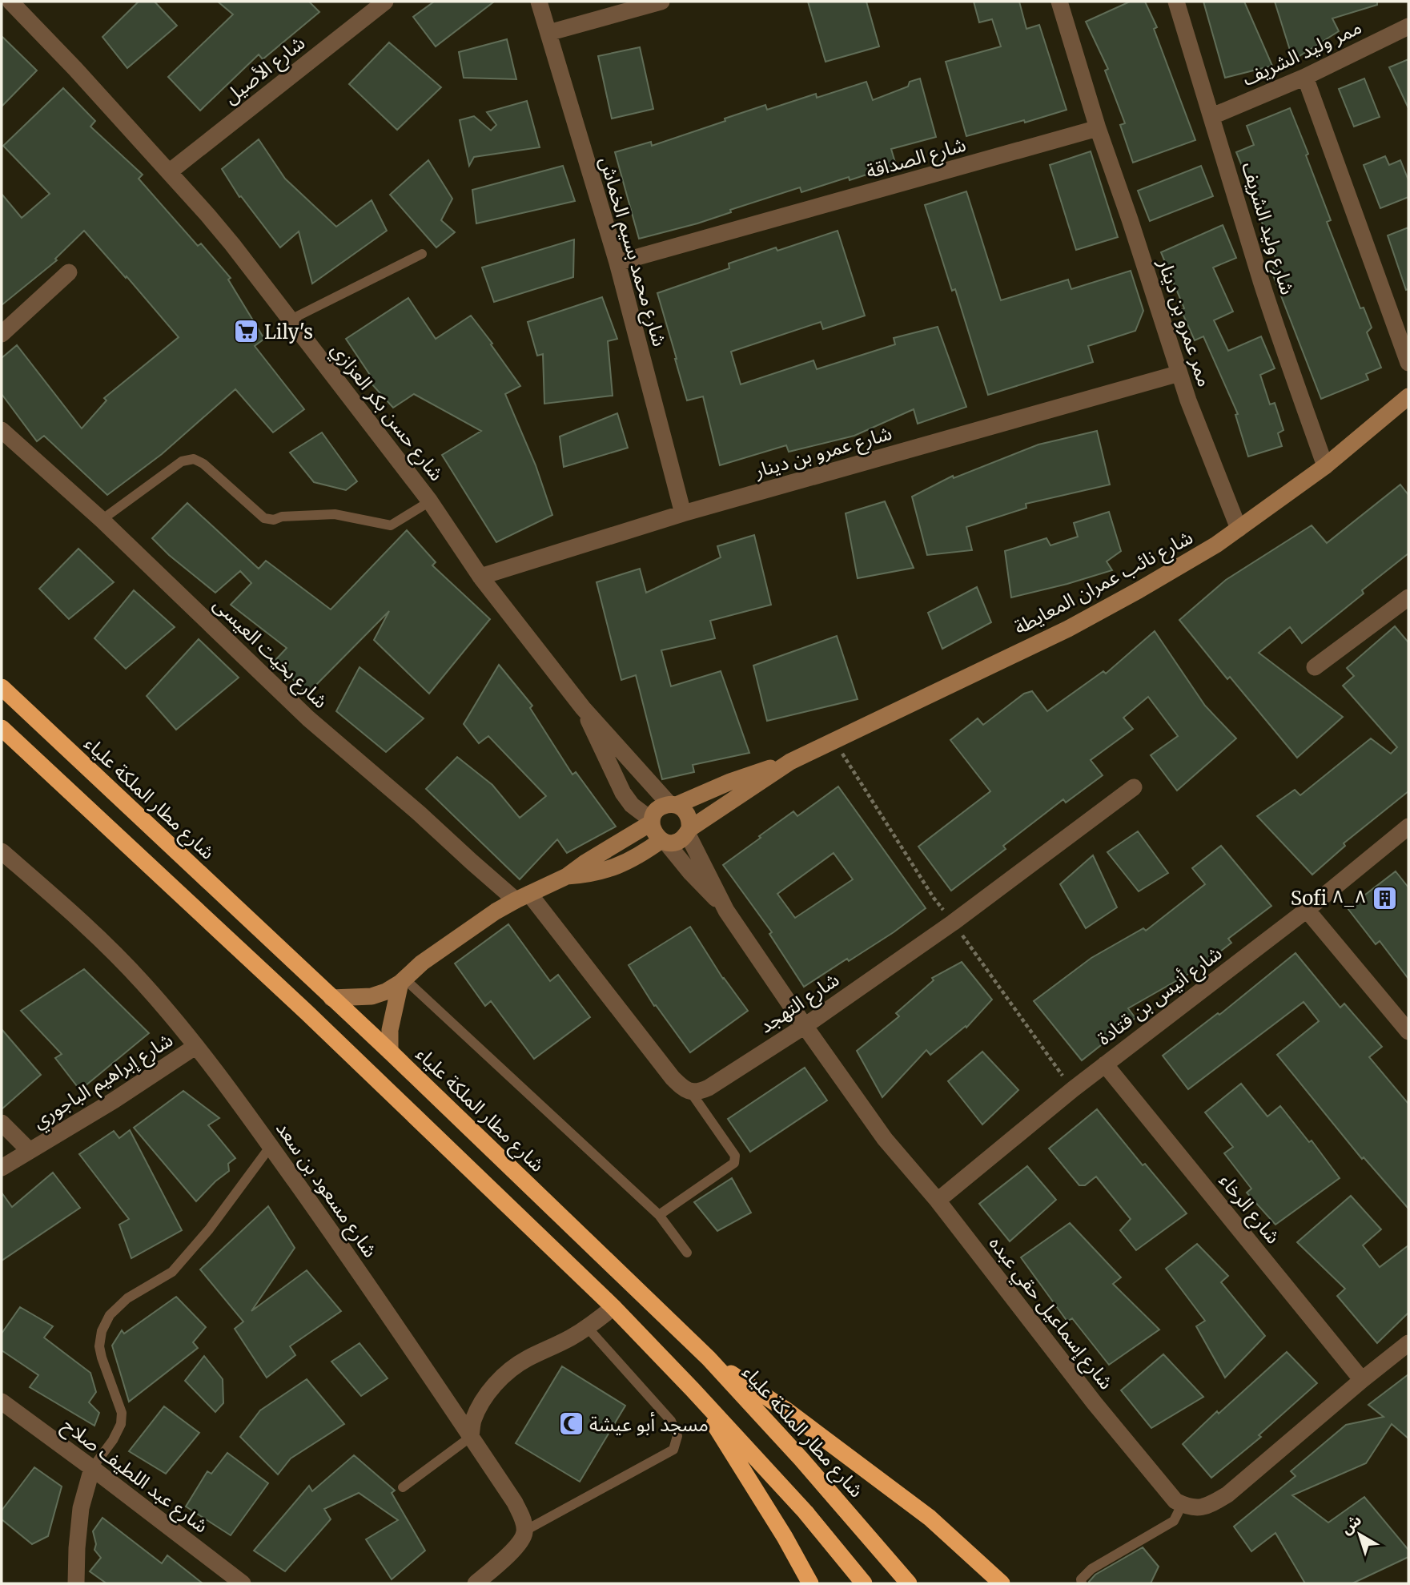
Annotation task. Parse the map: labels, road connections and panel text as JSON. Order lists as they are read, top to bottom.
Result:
{
  "streets": {
    "highway": ["شارع مطار الملكة علياء"],
    "street": [
      "ممر وليد الشريف",
      "شارع الأصيل",
      "شارع الصداقة",
      "شارع وليد الشريف",
      "شارع محمد بسيم الخماش",
      "ممر عمرو بن دينار",
      "شارع حسن بكر العزازي",
      "شارع عمرو بن دينار",
      "شارع نائب عمران المعايطة",
      "شارع بخيت العيسى",
      "شارع أنيس بن قتادة",
      "شارع التهجد",
      "شارع إبراهيم الباجوري",
      "شارع مسعود بن سعد",
      "شارع الرخاء",
      "شارع إسماعيل حقي عبده",
      "شارع عبد اللطيف صلاح"
    ]
  },
  "crossings": [
    ["ممر وليد الشريف", "شارع وليد الشريف"],
    ["شارع الأصيل", "شارع حسن بكر العزازي"],
    ["شارع الصداقة", "شارع محمد بسيم الخماش"],
    ["شارع الصداقة", "ممر عمرو بن دينار"],
    ["شارع وليد الشريف", "شارع نائب عمران المعايطة"],
    ["شارع محمد بسيم الخماش", "شارع عمرو بن دينار"],
    ["ممر عمرو بن دينار", "شارع عمرو بن دينار"],
    ["ممر عمرو بن دينار", "شارع نائب عمران المعايطة"],
    ["شارع حسن بكر العزازي", "شارع عمرو بن دينار"],
    ["شارع حسن بكر العزازي", "شارع نائب عمران المعايطة"],
    ["شارع حسن بكر العزازي", "شارع إسماعيل حقي عبده"],
    ["شارع نائب عمران المعايطة", "شارع إسماعيل حقي عبده"],
    ["شارع أنيس بن قتادة", "شارع الرخاء"],
    ["شارع أنيس بن قتادة", "شارع إسماعيل حقي عبده"],
    ["شارع التهجد", "شارع إسماعيل حقي عبده"],
    ["شارع إبراهيم الباجوري", "شارع مسعود بن سعد"]
  ],
  "places": {
    "supermarket": ["Lily's"],
    "building": ["Sofi ^_^"],
    "mosque": ["مسجد أبو عيشة"]
  },
  "north": "top left"
}
